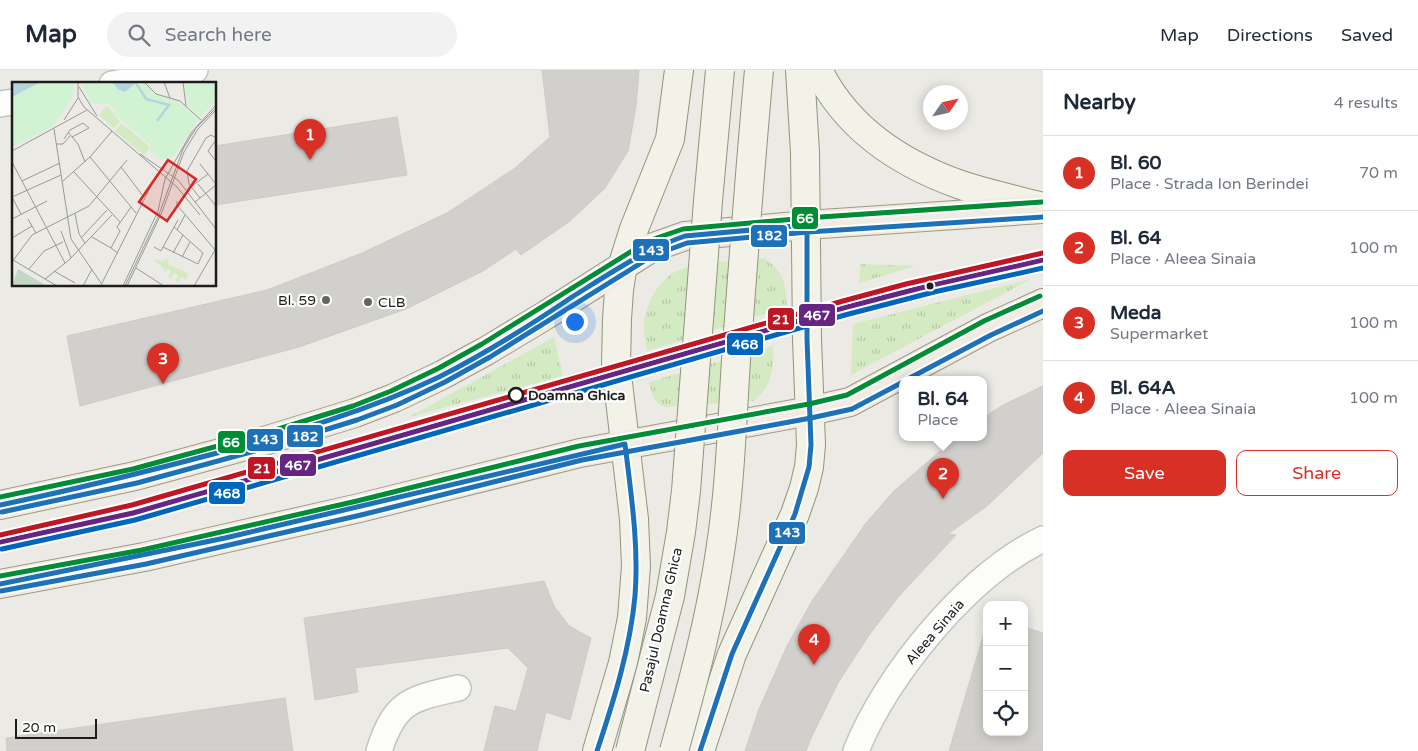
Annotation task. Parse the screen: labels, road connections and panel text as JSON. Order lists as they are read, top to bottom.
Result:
{
  "streets": {
    "main road": ["Pasajul Doamna Ghica"],
    "street": ["Aleea Sinaia"]
  },
  "places": ["Bl. 59", "CLB", "Doamna Ghica"],
  "lines": [
    "transit line 66",
    "transit line 182",
    "transit line 143",
    "transit line 21",
    "transit line 467",
    "transit line 468"
  ],
  "scale_bar": "20 m",
  "north": "top right",
  "page": {
    "header": "Map",
    "search": "Search here",
    "nav": ["Map", "Directions", "Saved"],
    "heading": ["Nearby", "4 results"],
    "pins": [
      "1",
      "3",
      "2",
      "4"
    ],
    "list": [
      {
        "mark": "1",
        "name": "Bl. 60",
        "note": "Place · Strada Ion Berindei",
        "value": "70 m"
      },
      {
        "mark": "2",
        "name": "Bl. 64",
        "note": "Place · Aleea Sinaia",
        "value": "100 m"
      },
      {
        "mark": "3",
        "name": "Meda",
        "note": "Supermarket",
        "value": "100 m"
      },
      {
        "mark": "4",
        "name": "Bl. 64A",
        "note": "Place · Aleea Sinaia",
        "value": "100 m"
      }
    ],
    "popup": ["Bl. 64", "Place"],
    "buttons": ["Save", "Share"],
    "map_buttons": ["+", "−"],
    "scale": "20 m"
  }
}
